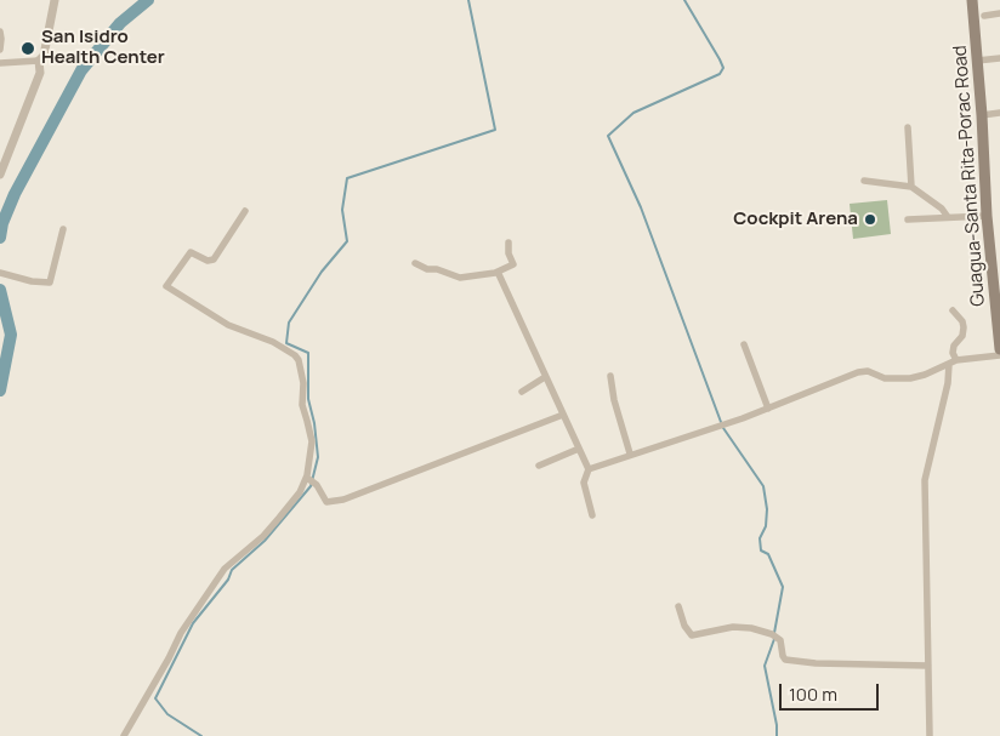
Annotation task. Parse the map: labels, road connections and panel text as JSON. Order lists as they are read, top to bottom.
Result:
{
  "streets": {
    "main road": ["Guagua-Santa Rita-Porac Road"]
  },
  "places": ["San Isidro Health Center", "Cockpit Arena"],
  "scale_bar": "100 m"
}
